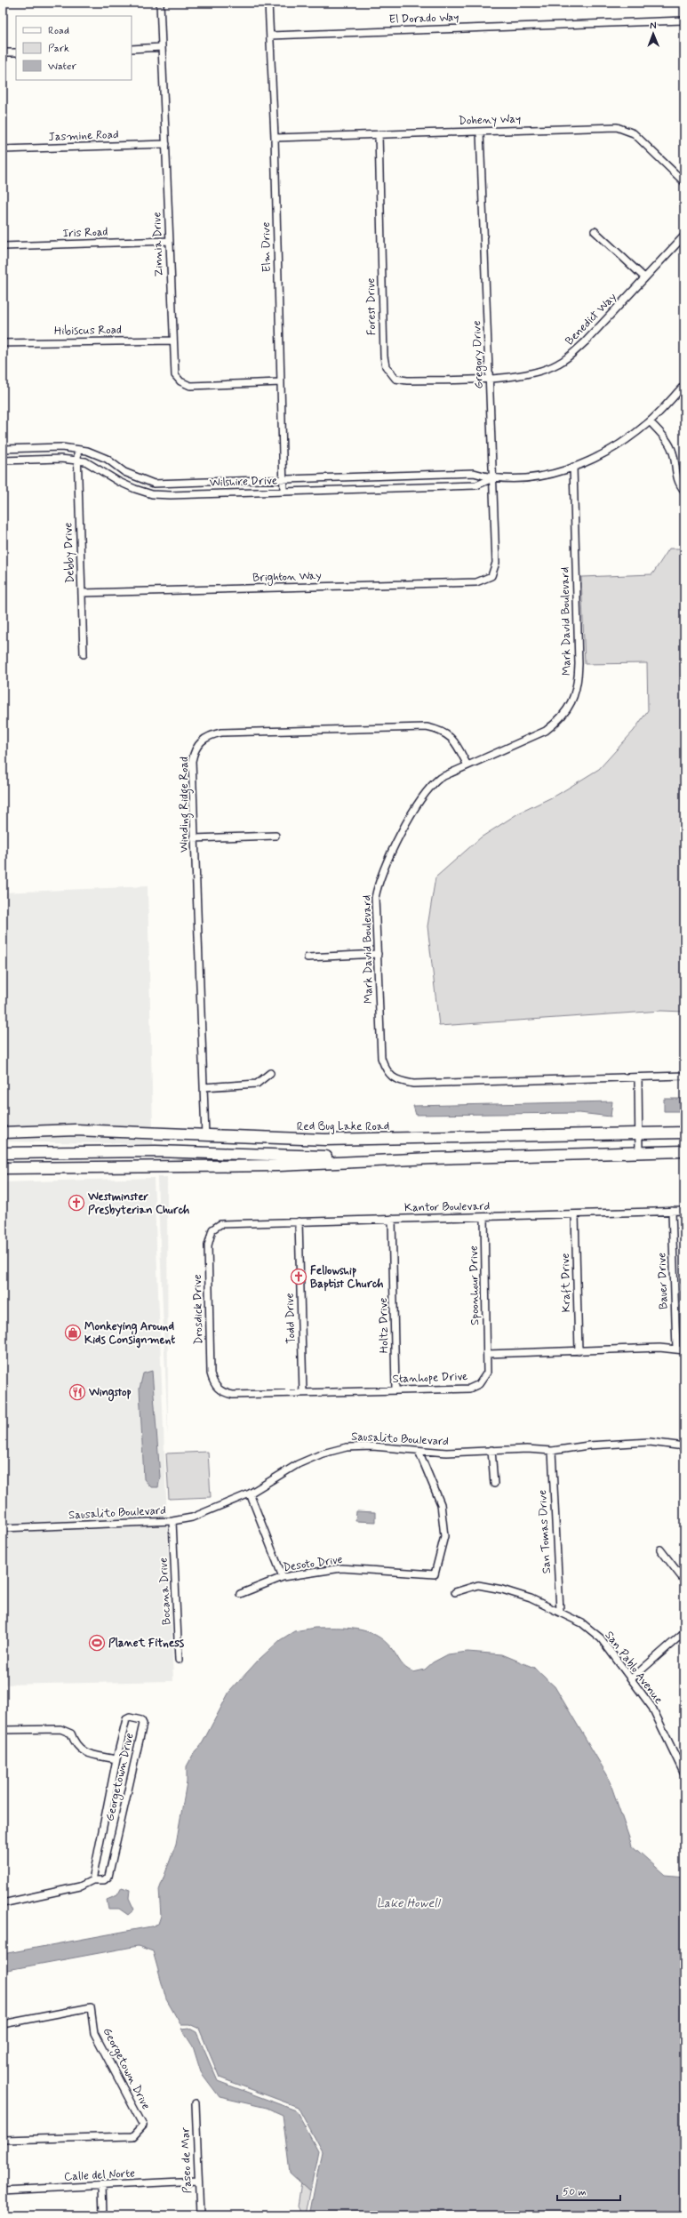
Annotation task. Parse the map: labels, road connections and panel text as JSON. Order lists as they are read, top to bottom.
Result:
{
  "streets": {
    "main road": ["Red Bug Lake Road"],
    "street": [
      "El Dorado Way",
      "Doheny Way",
      "Jasmine Road",
      "Iris Road",
      "Zinnia Drive",
      "Elm Drive",
      "Forest Drive",
      "Benedict Way",
      "Hibiscus Road",
      "Gregory Drive",
      "Wilshire Drive",
      "Debby Drive",
      "Brighton Way",
      "Mark David Boulevard",
      "Winding Ridge Road",
      "Kantor Boulevard",
      "Bauer Drive",
      "Kraft Drive",
      "Spoonhour Drive",
      "Drosdick Drive",
      "Todd Drive",
      "Holtz Drive",
      "Stanhope Drive",
      "Sausalito Boulevard",
      "San Tomas Drive",
      "Desoto Drive",
      "Bocana Drive",
      "San Pablo Avenue",
      "Georgetown Drive",
      "Paseo de Mar",
      "Calle del Norte"
    ]
  },
  "crossings": [
    ["El Dorado Way", "Elm Drive"],
    ["Doheny Way", "Elm Drive"],
    ["Doheny Way", "Forest Drive"],
    ["Doheny Way", "Gregory Drive"],
    ["Jasmine Road", "Zinnia Drive"],
    ["Iris Road", "Zinnia Drive"],
    ["Zinnia Drive", "Elm Drive"],
    ["Zinnia Drive", "Hibiscus Road"],
    ["Elm Drive", "Wilshire Drive"],
    ["Forest Drive", "Benedict Way"],
    ["Forest Drive", "Gregory Drive"],
    ["Benedict Way", "Gregory Drive"],
    ["Gregory Drive", "Wilshire Drive"],
    ["Gregory Drive", "Brighton Way"],
    ["Wilshire Drive", "Debby Drive"],
    ["Wilshire Drive", "Mark David Boulevard"],
    ["Debby Drive", "Brighton Way"],
    ["Mark David Boulevard", "Winding Ridge Road"],
    ["Winding Ridge Road", "Red Bug Lake Road"],
    ["Kantor Boulevard", "Bauer Drive"],
    ["Kantor Boulevard", "Kraft Drive"],
    ["Kantor Boulevard", "Spoonhour Drive"],
    ["Kantor Boulevard", "Drosdick Drive"],
    ["Kantor Boulevard", "Todd Drive"],
    ["Kantor Boulevard", "Holtz Drive"],
    ["Spoonhour Drive", "Stanhope Drive"],
    ["Drosdick Drive", "Stanhope Drive"],
    ["Todd Drive", "Stanhope Drive"],
    ["Holtz Drive", "Stanhope Drive"],
    ["Sausalito Boulevard", "San Tomas Drive"],
    ["Sausalito Boulevard", "Desoto Drive"],
    ["Sausalito Boulevard", "Bocana Drive"],
    ["San Tomas Drive", "San Pablo Avenue"],
    ["Paseo de Mar", "Calle del Norte"]
  ],
  "water": ["Lake Howell"],
  "places": {
    "church": ["Westminster Presbyterian Church", "Fellowship Baptist Church"],
    "shop": ["Monkeying Around Kids Consignment"],
    "restaurant": ["Wingstop"],
    "sports": ["Planet Fitness"]
  },
  "legend": ["Road", "Park", "Water"],
  "scale_bar": "50 m",
  "north": "top"
}
